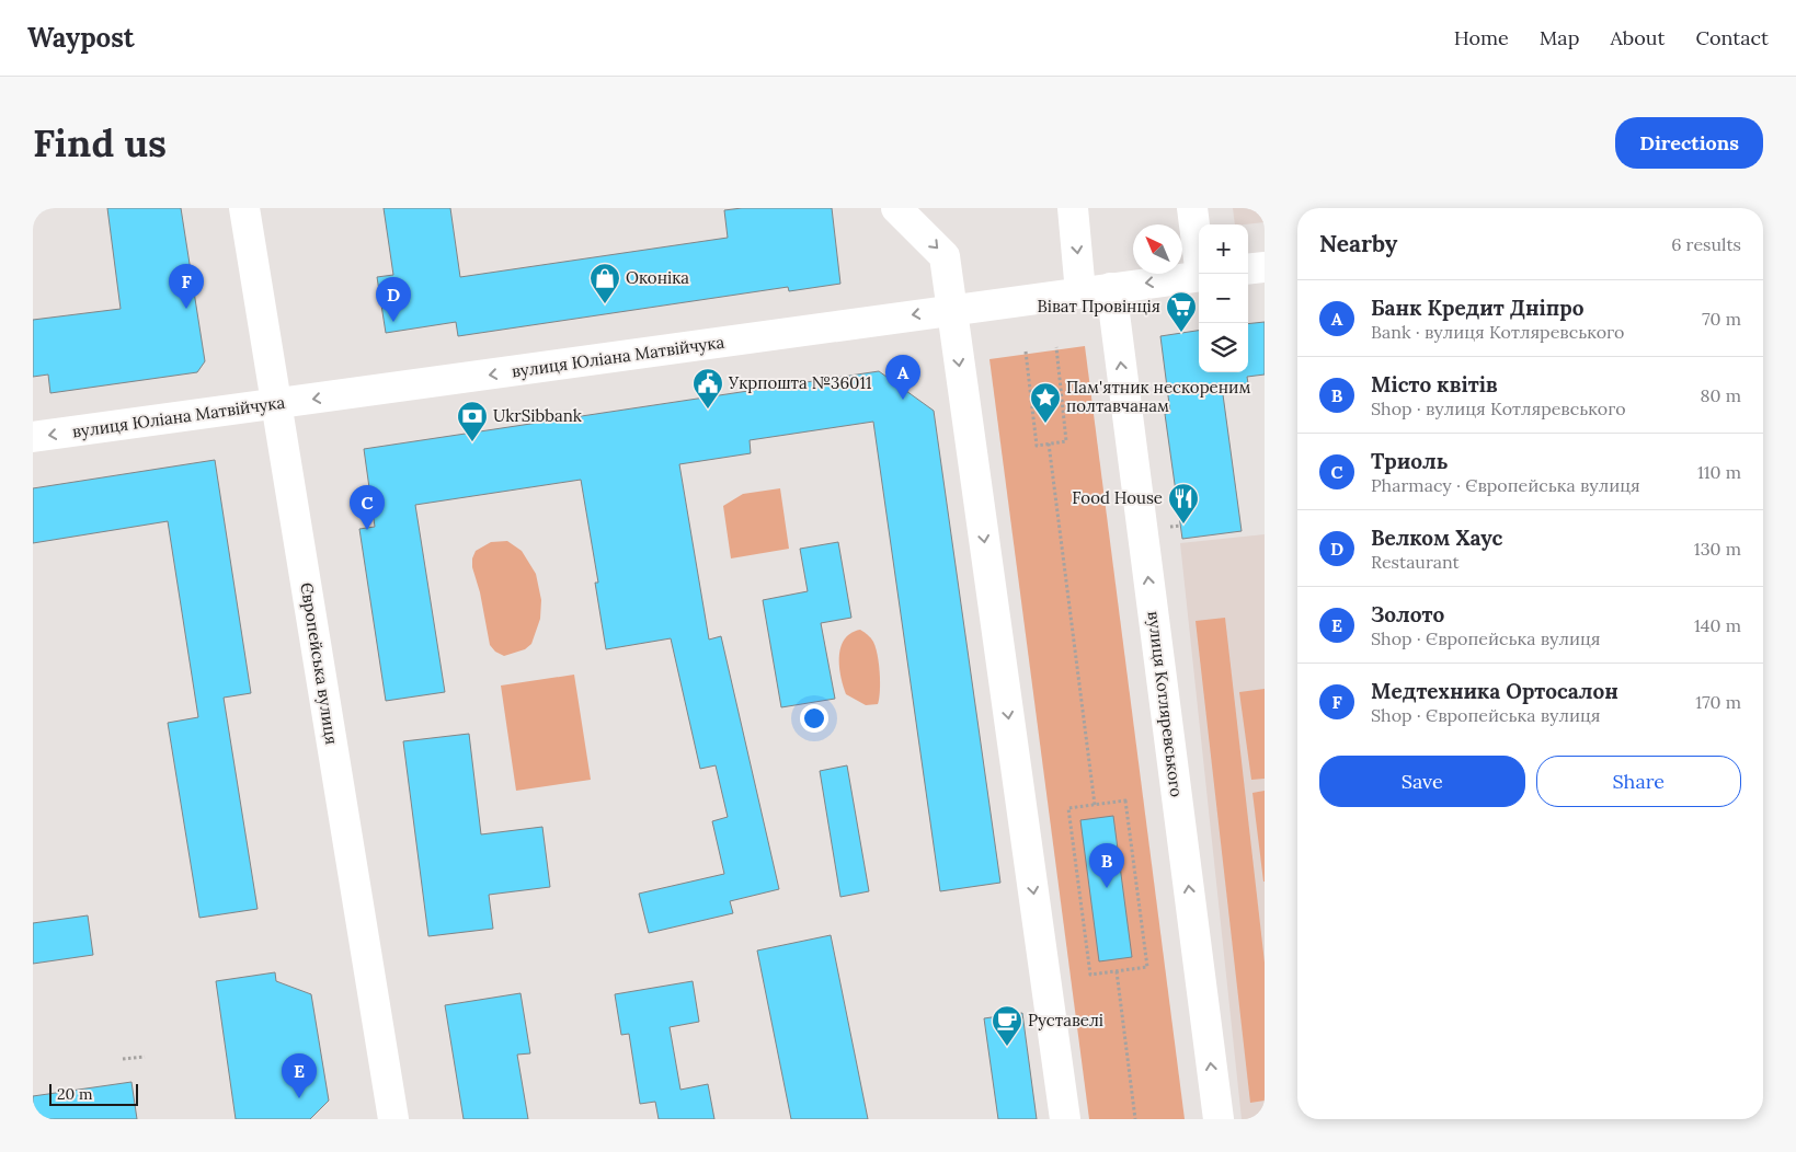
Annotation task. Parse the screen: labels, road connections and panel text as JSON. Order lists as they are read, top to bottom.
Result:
{
  "streets": {
    "street": ["вулиця Юліана Матвійчука", "Європейська вулиця", "вулиця Котляревського"]
  },
  "crossings": [
    ["вулиця Юліана Матвійчука", "Європейська вулиця"],
    ["вулиця Юліана Матвійчука", "вулиця Котляревського"]
  ],
  "one_way": ["вулиця Юліана Матвійчука"],
  "places": {
    "shop": ["Оконіка"],
    "supermarket": ["Віват Провінція"],
    "public building": ["Укрпошта №36011"],
    "place": ["Пам'ятник нескореним полтавчанам"],
    "bank": ["UkrSibbank"],
    "restaurant": ["Food House"],
    "cafe": ["Руставелі"]
  },
  "scale_bar": "20 m",
  "north": "top left",
  "page": {
    "header": "Waypost",
    "nav": [
      "Home",
      "Map",
      "About",
      "Contact"
    ],
    "buttons": [
      "Directions",
      ["Save", "Share"]
    ],
    "title": "Find us",
    "heading": ["Nearby", "6 results"],
    "map_buttons": ["+", "−"],
    "pins": [
      "F",
      "D",
      "A",
      "C",
      "B",
      "E"
    ],
    "list": [
      {
        "mark": "A",
        "name": "Банк Кредит Дніпро",
        "note": "Bank · вулиця Котляревського",
        "value": "70 m"
      },
      {
        "mark": "B",
        "name": "Місто квітів",
        "note": "Shop · вулиця Котляревського",
        "value": "80 m"
      },
      {
        "mark": "C",
        "name": "Триоль",
        "note": "Pharmacy · Європейська вулиця",
        "value": "110 m"
      },
      {
        "mark": "D",
        "name": "Велком Хаус",
        "note": "Restaurant",
        "value": "130 m"
      },
      {
        "mark": "E",
        "name": "Золото",
        "note": "Shop · Європейська вулиця",
        "value": "140 m"
      },
      {
        "mark": "F",
        "name": "Медтехника Ортосалон",
        "note": "Shop · Європейська вулиця",
        "value": "170 m"
      }
    ],
    "scale": "20 m"
  }
}
